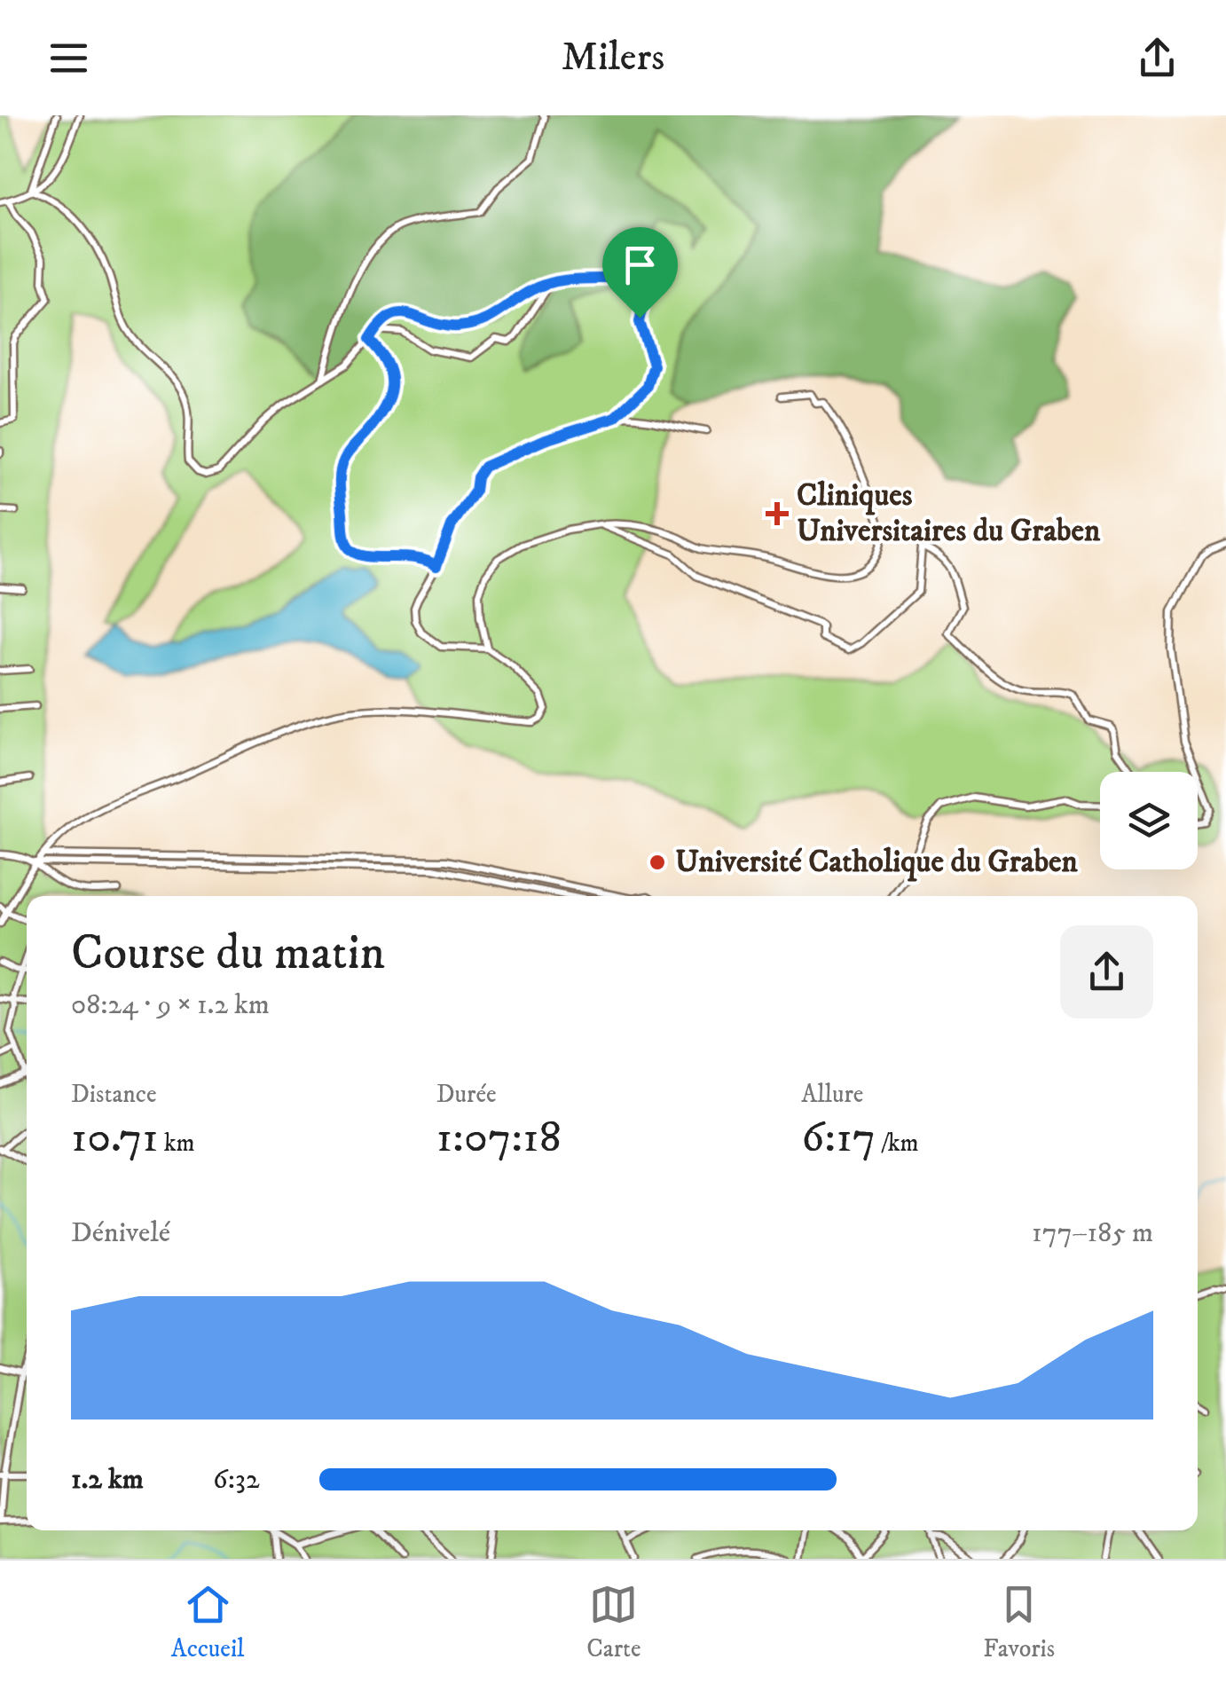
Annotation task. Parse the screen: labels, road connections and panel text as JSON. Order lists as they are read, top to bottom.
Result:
{
  "places": {
    "health": ["Cliniques Universitaires du Graben"],
    "other": ["Université Catholique du Graben"]
  },
  "page": {
    "header": "Milers",
    "heading": ["Course du matin", "08:24 · 9 × 1.2 km"],
    "stats": [
      ["Distance", "10.71 km"],
      ["Durée", "1:07:18"],
      ["Allure", "6:17 /km"]
    ],
    "chart": ["Dénivelé", "177–185 m"],
    "list": [
      {
        "name": "1.2 km",
        "note": "6:32"
      }
    ],
    "tabs": ["Accueil", "Carte", "Favoris"]
  }
}
